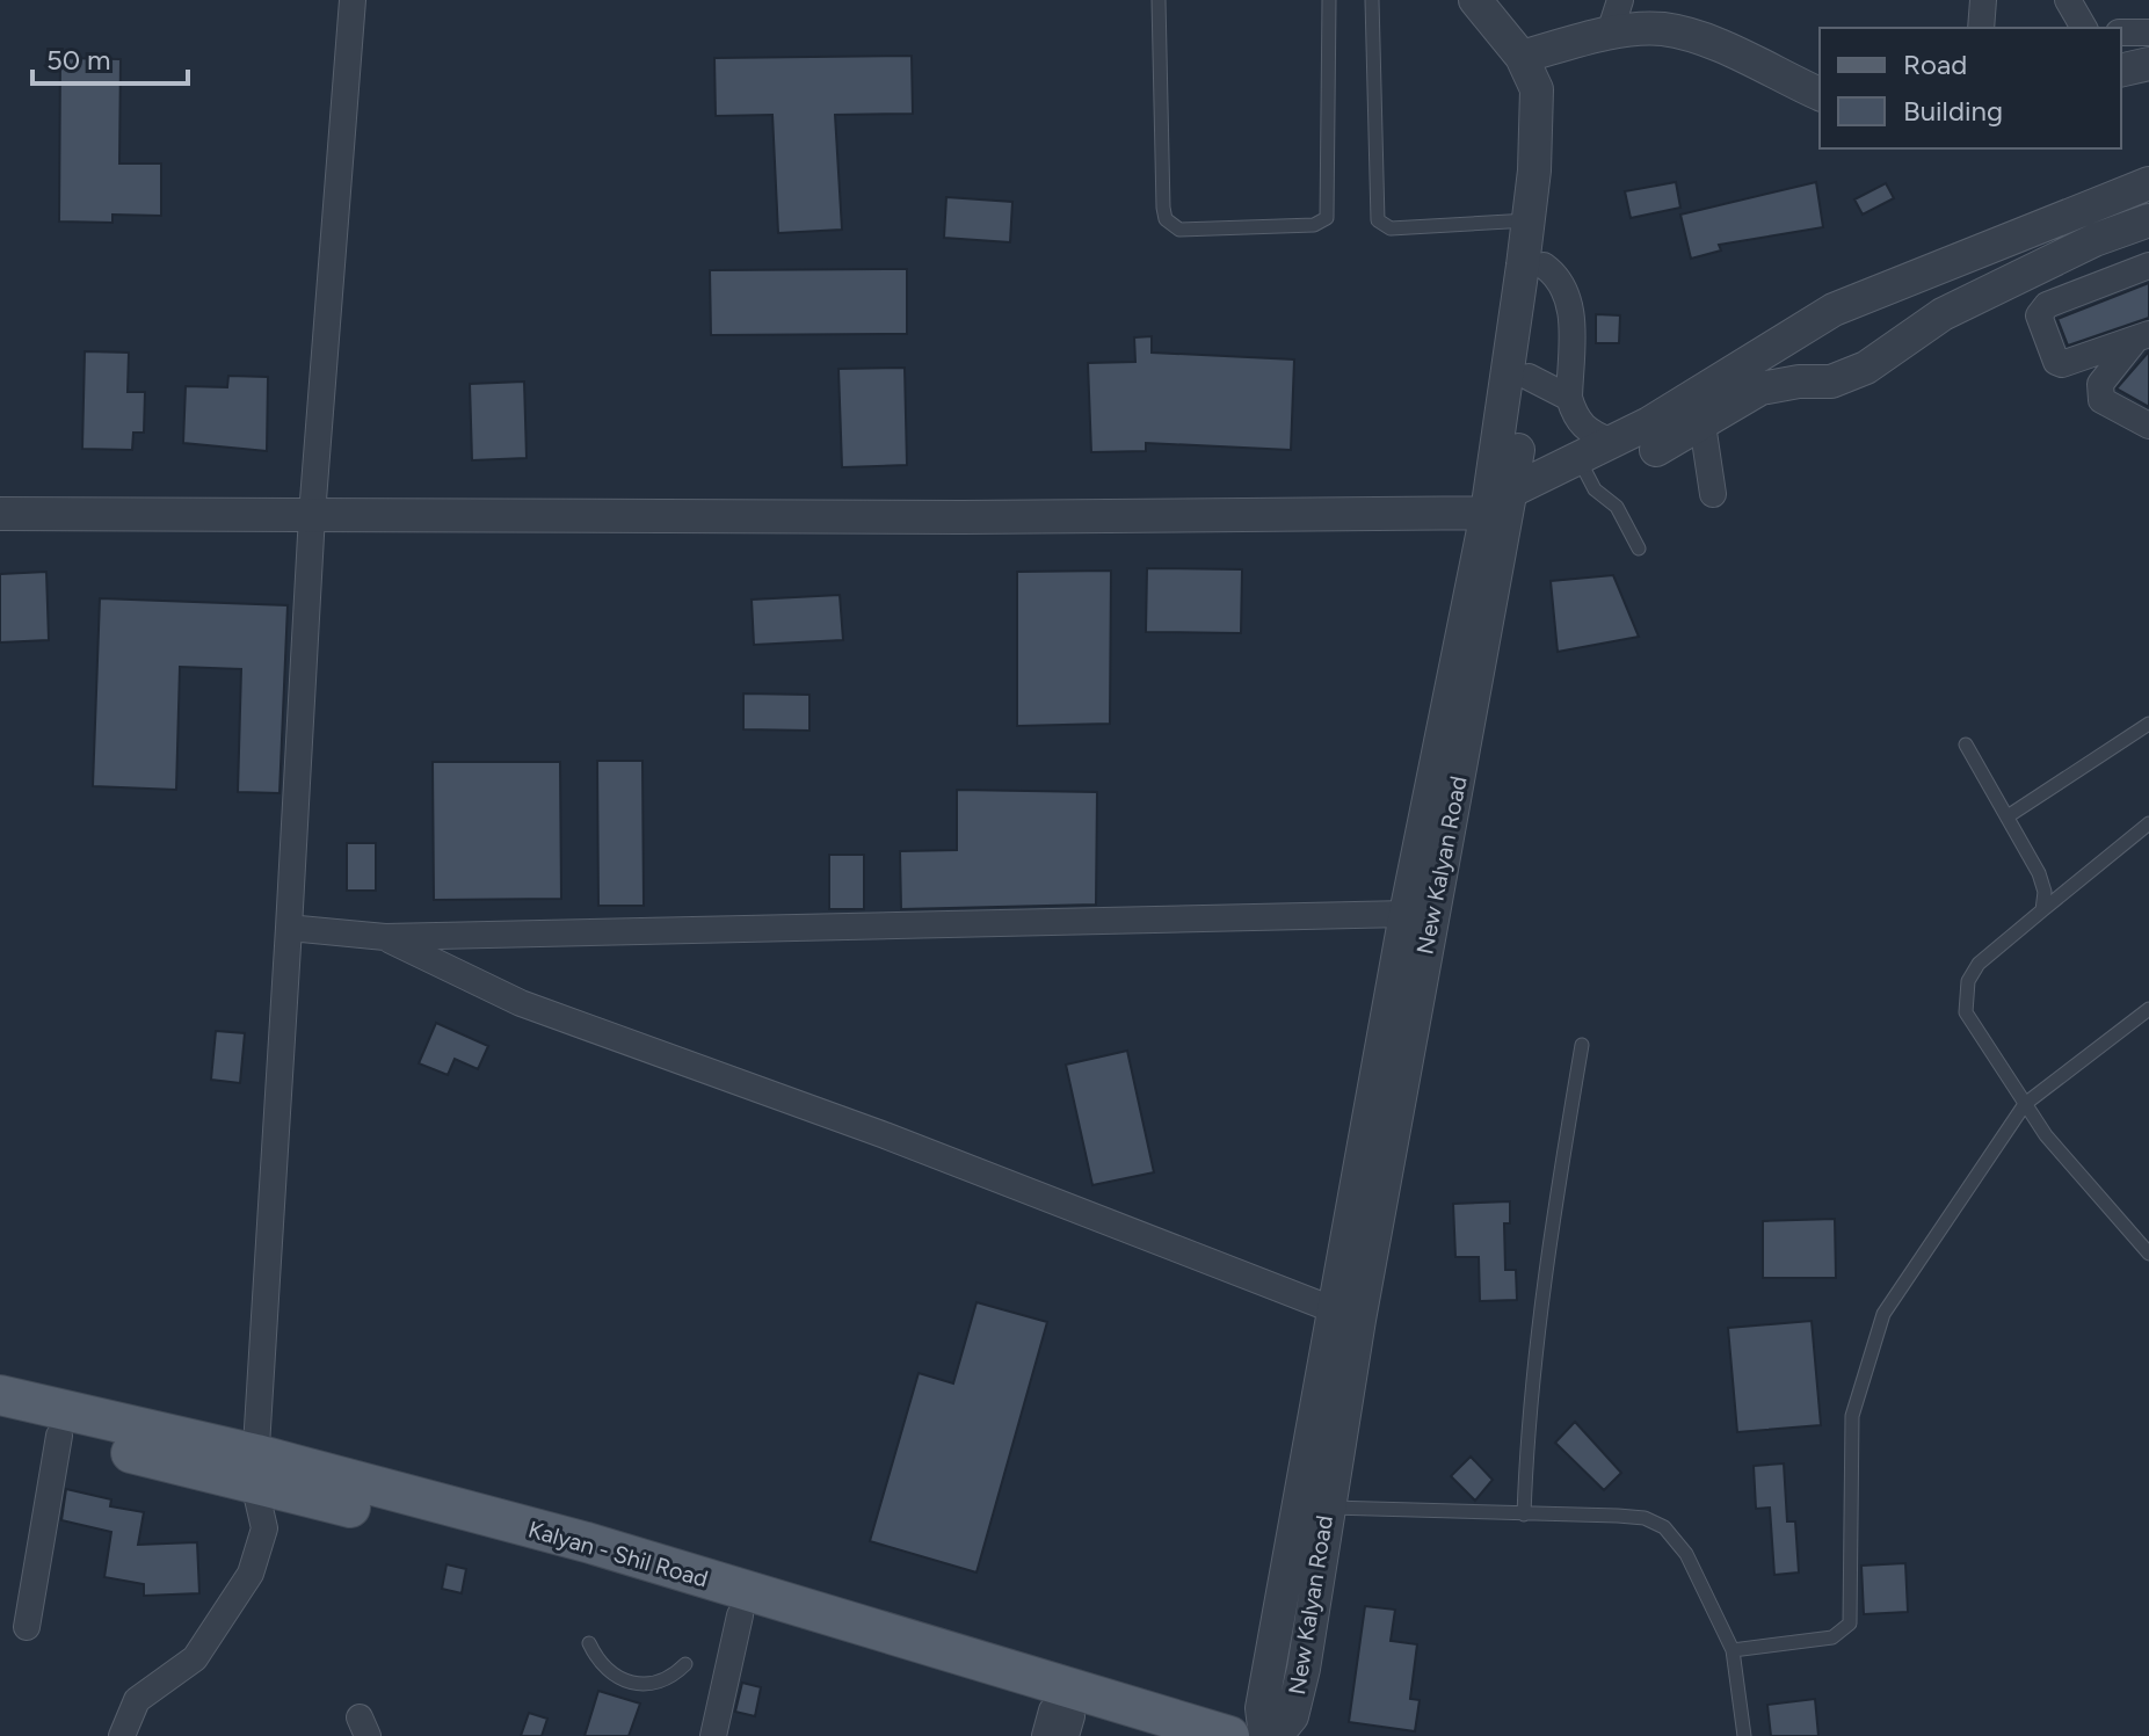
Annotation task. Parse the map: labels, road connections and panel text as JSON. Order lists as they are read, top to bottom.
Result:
{
  "streets": {
    "main road": ["Kalyan - Shil Road"],
    "street": ["New Kalyan Road"]
  },
  "legend": ["Road", "Building"],
  "scale_bar": "50 m"
}
